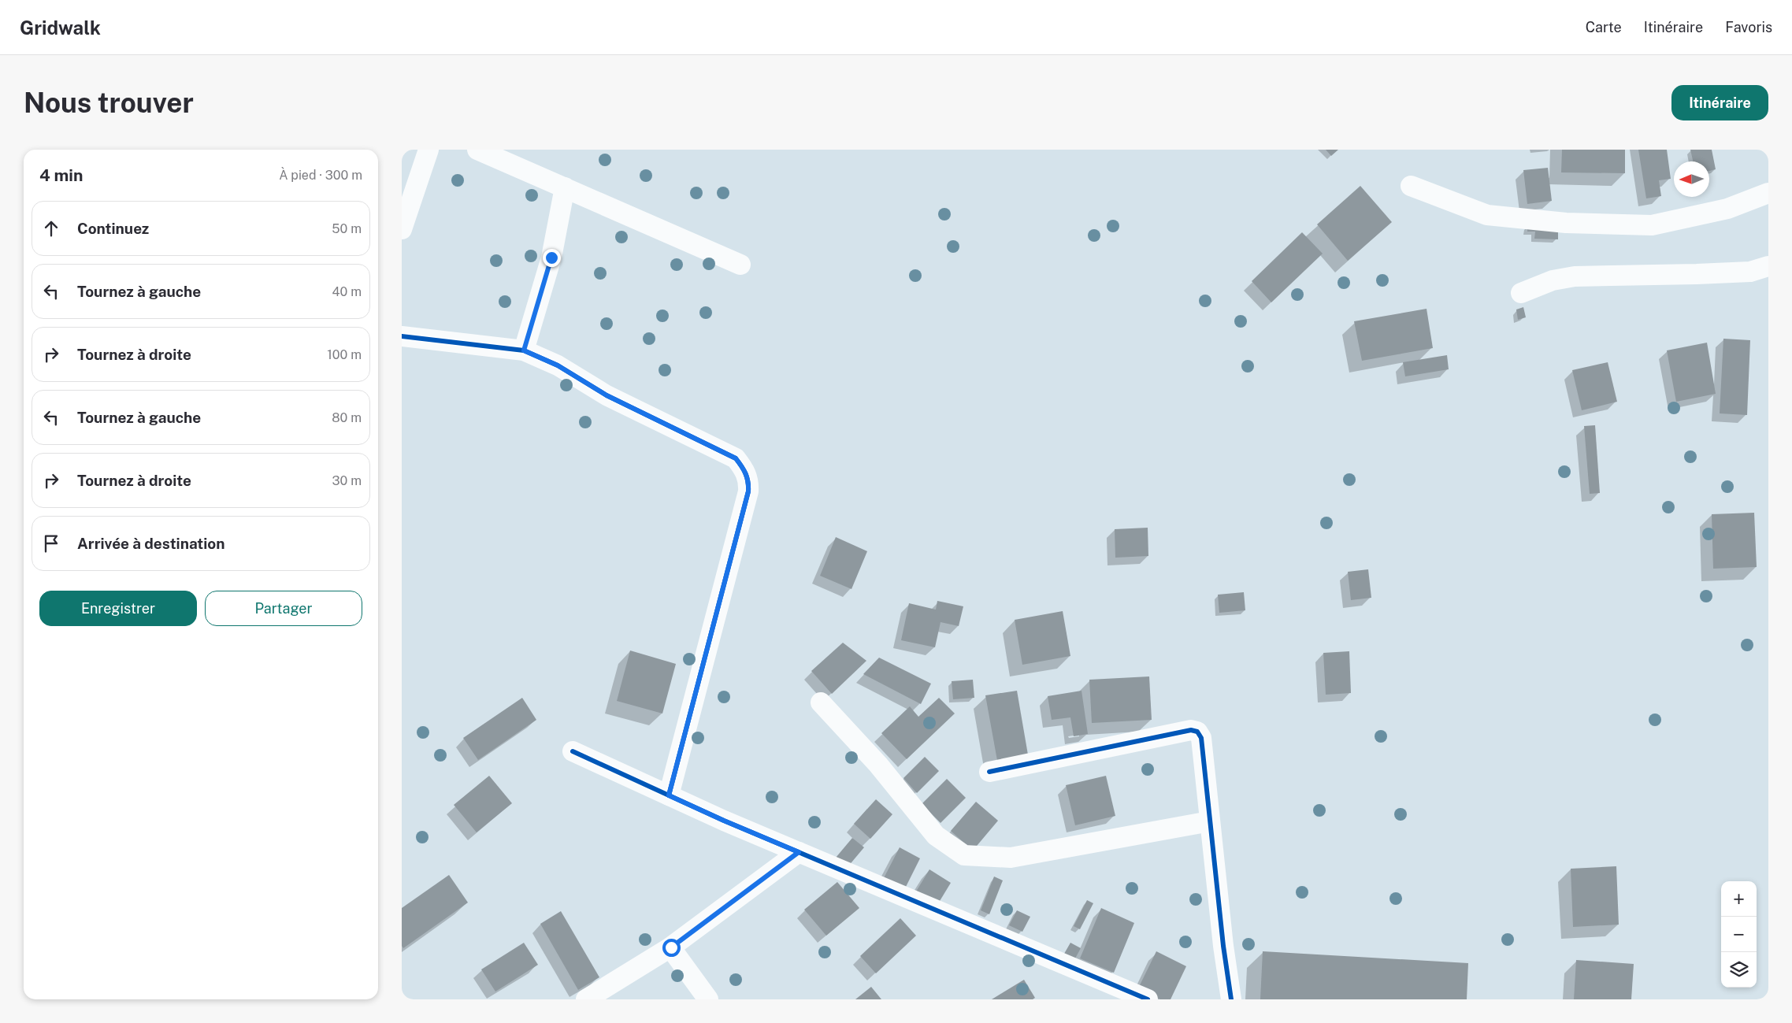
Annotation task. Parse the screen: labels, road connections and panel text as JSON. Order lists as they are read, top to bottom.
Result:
{
  "north": "left",
  "page": {
    "header": "Gridwalk",
    "nav": ["Carte", "Itinéraire", "Favoris"],
    "buttons": [
      "Itinéraire",
      ["Enregistrer", "Partager"]
    ],
    "title": "Nous trouver",
    "heading": ["4 min", "À pied · 300 m"],
    "list": [
      ["Continuez", "50 m"],
      ["Tournez à gauche", "40 m"],
      ["Tournez à droite", "100 m"],
      ["Tournez à gauche", "80 m"],
      ["Tournez à droite", "30 m"],
      "Arrivée à destination"
    ],
    "map_buttons": ["+", "−"]
  }
}
